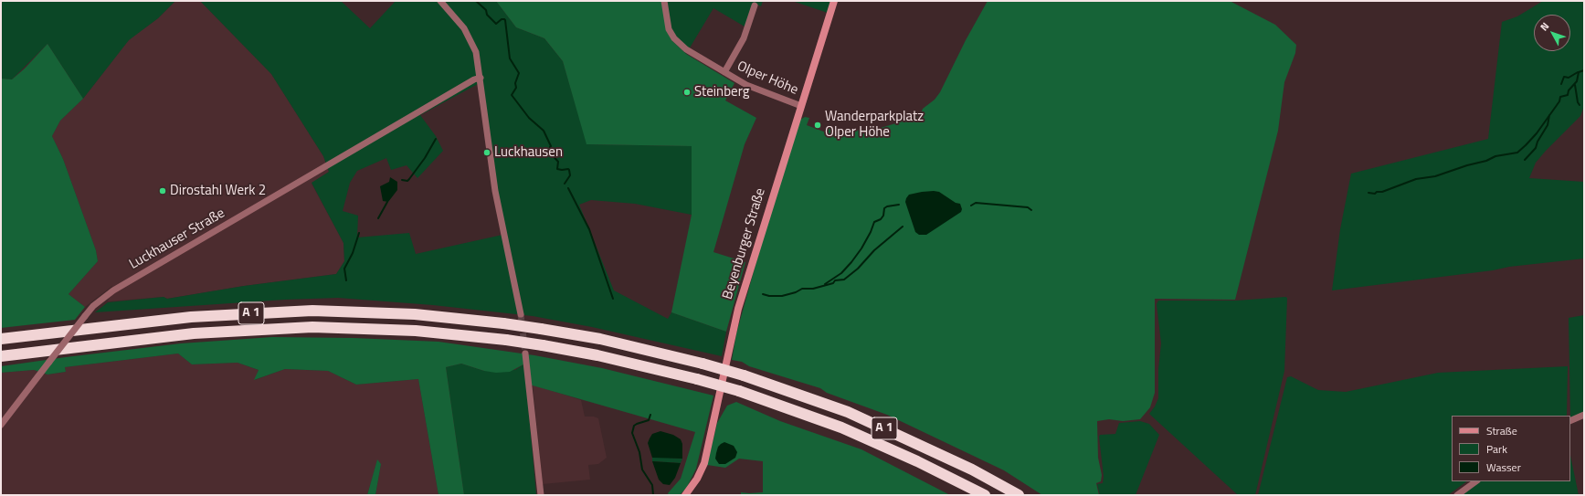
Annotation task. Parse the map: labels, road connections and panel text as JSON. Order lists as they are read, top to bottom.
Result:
{
  "streets": {
    "highway": ["A 1"],
    "main road": ["Beyenburger Straße"],
    "street": ["Olper Höhe", "Luckhauser Straße"]
  },
  "crossings": [
    ["Olper Höhe", "Beyenburger Straße"]
  ],
  "places": [
    "Steinberg",
    "Wanderparkplatz Olper Höhe",
    "Luckhausen",
    "Dirostahl Werk 2"
  ],
  "legend": ["Straße", "Park", "Wasser"],
  "north": "top left"
}
